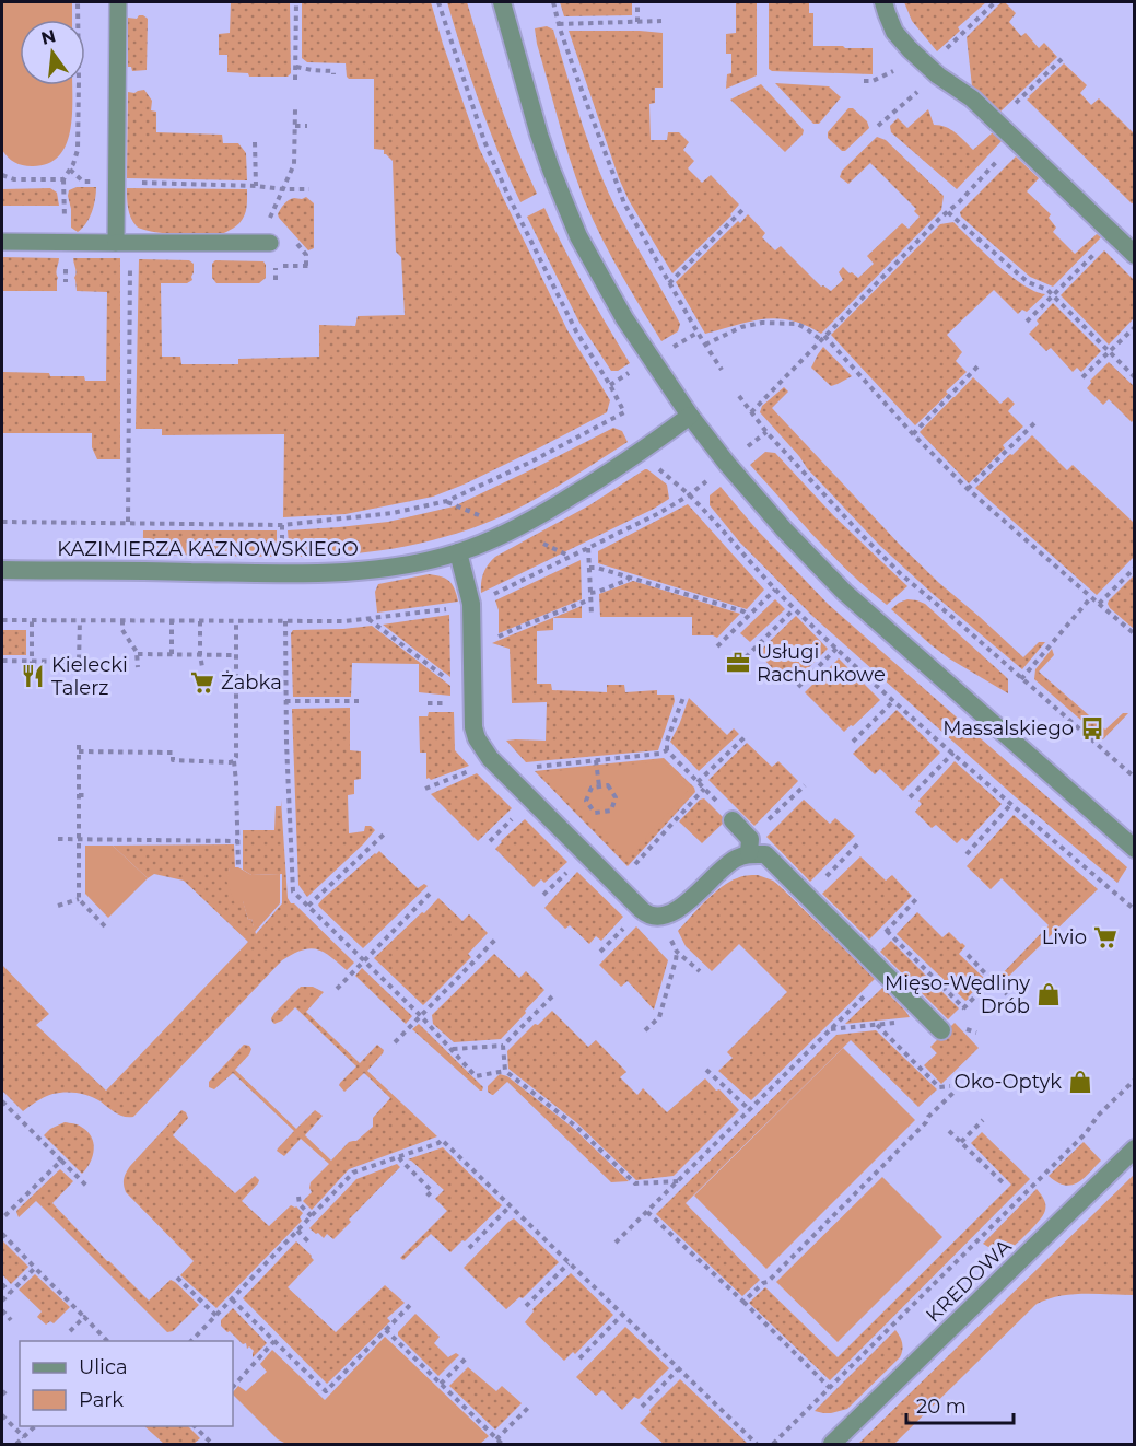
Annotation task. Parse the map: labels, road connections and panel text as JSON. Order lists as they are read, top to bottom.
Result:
{
  "streets": {
    "street": ["KAZIMIERZA KAZNOWSKIEGO", "KREDOWA"]
  },
  "places": {
    "office": ["Usługi Rachunkowe"],
    "restaurant": ["Kielecki Talerz"],
    "supermarket": ["Żabka", "Livio"],
    "bus stop": ["Massalskiego"],
    "shop": ["Mięso-Wędliny Drób", "Oko-Optyk"]
  },
  "legend": ["Ulica", "Park"],
  "scale_bar": "20 m",
  "north": "top"
}
